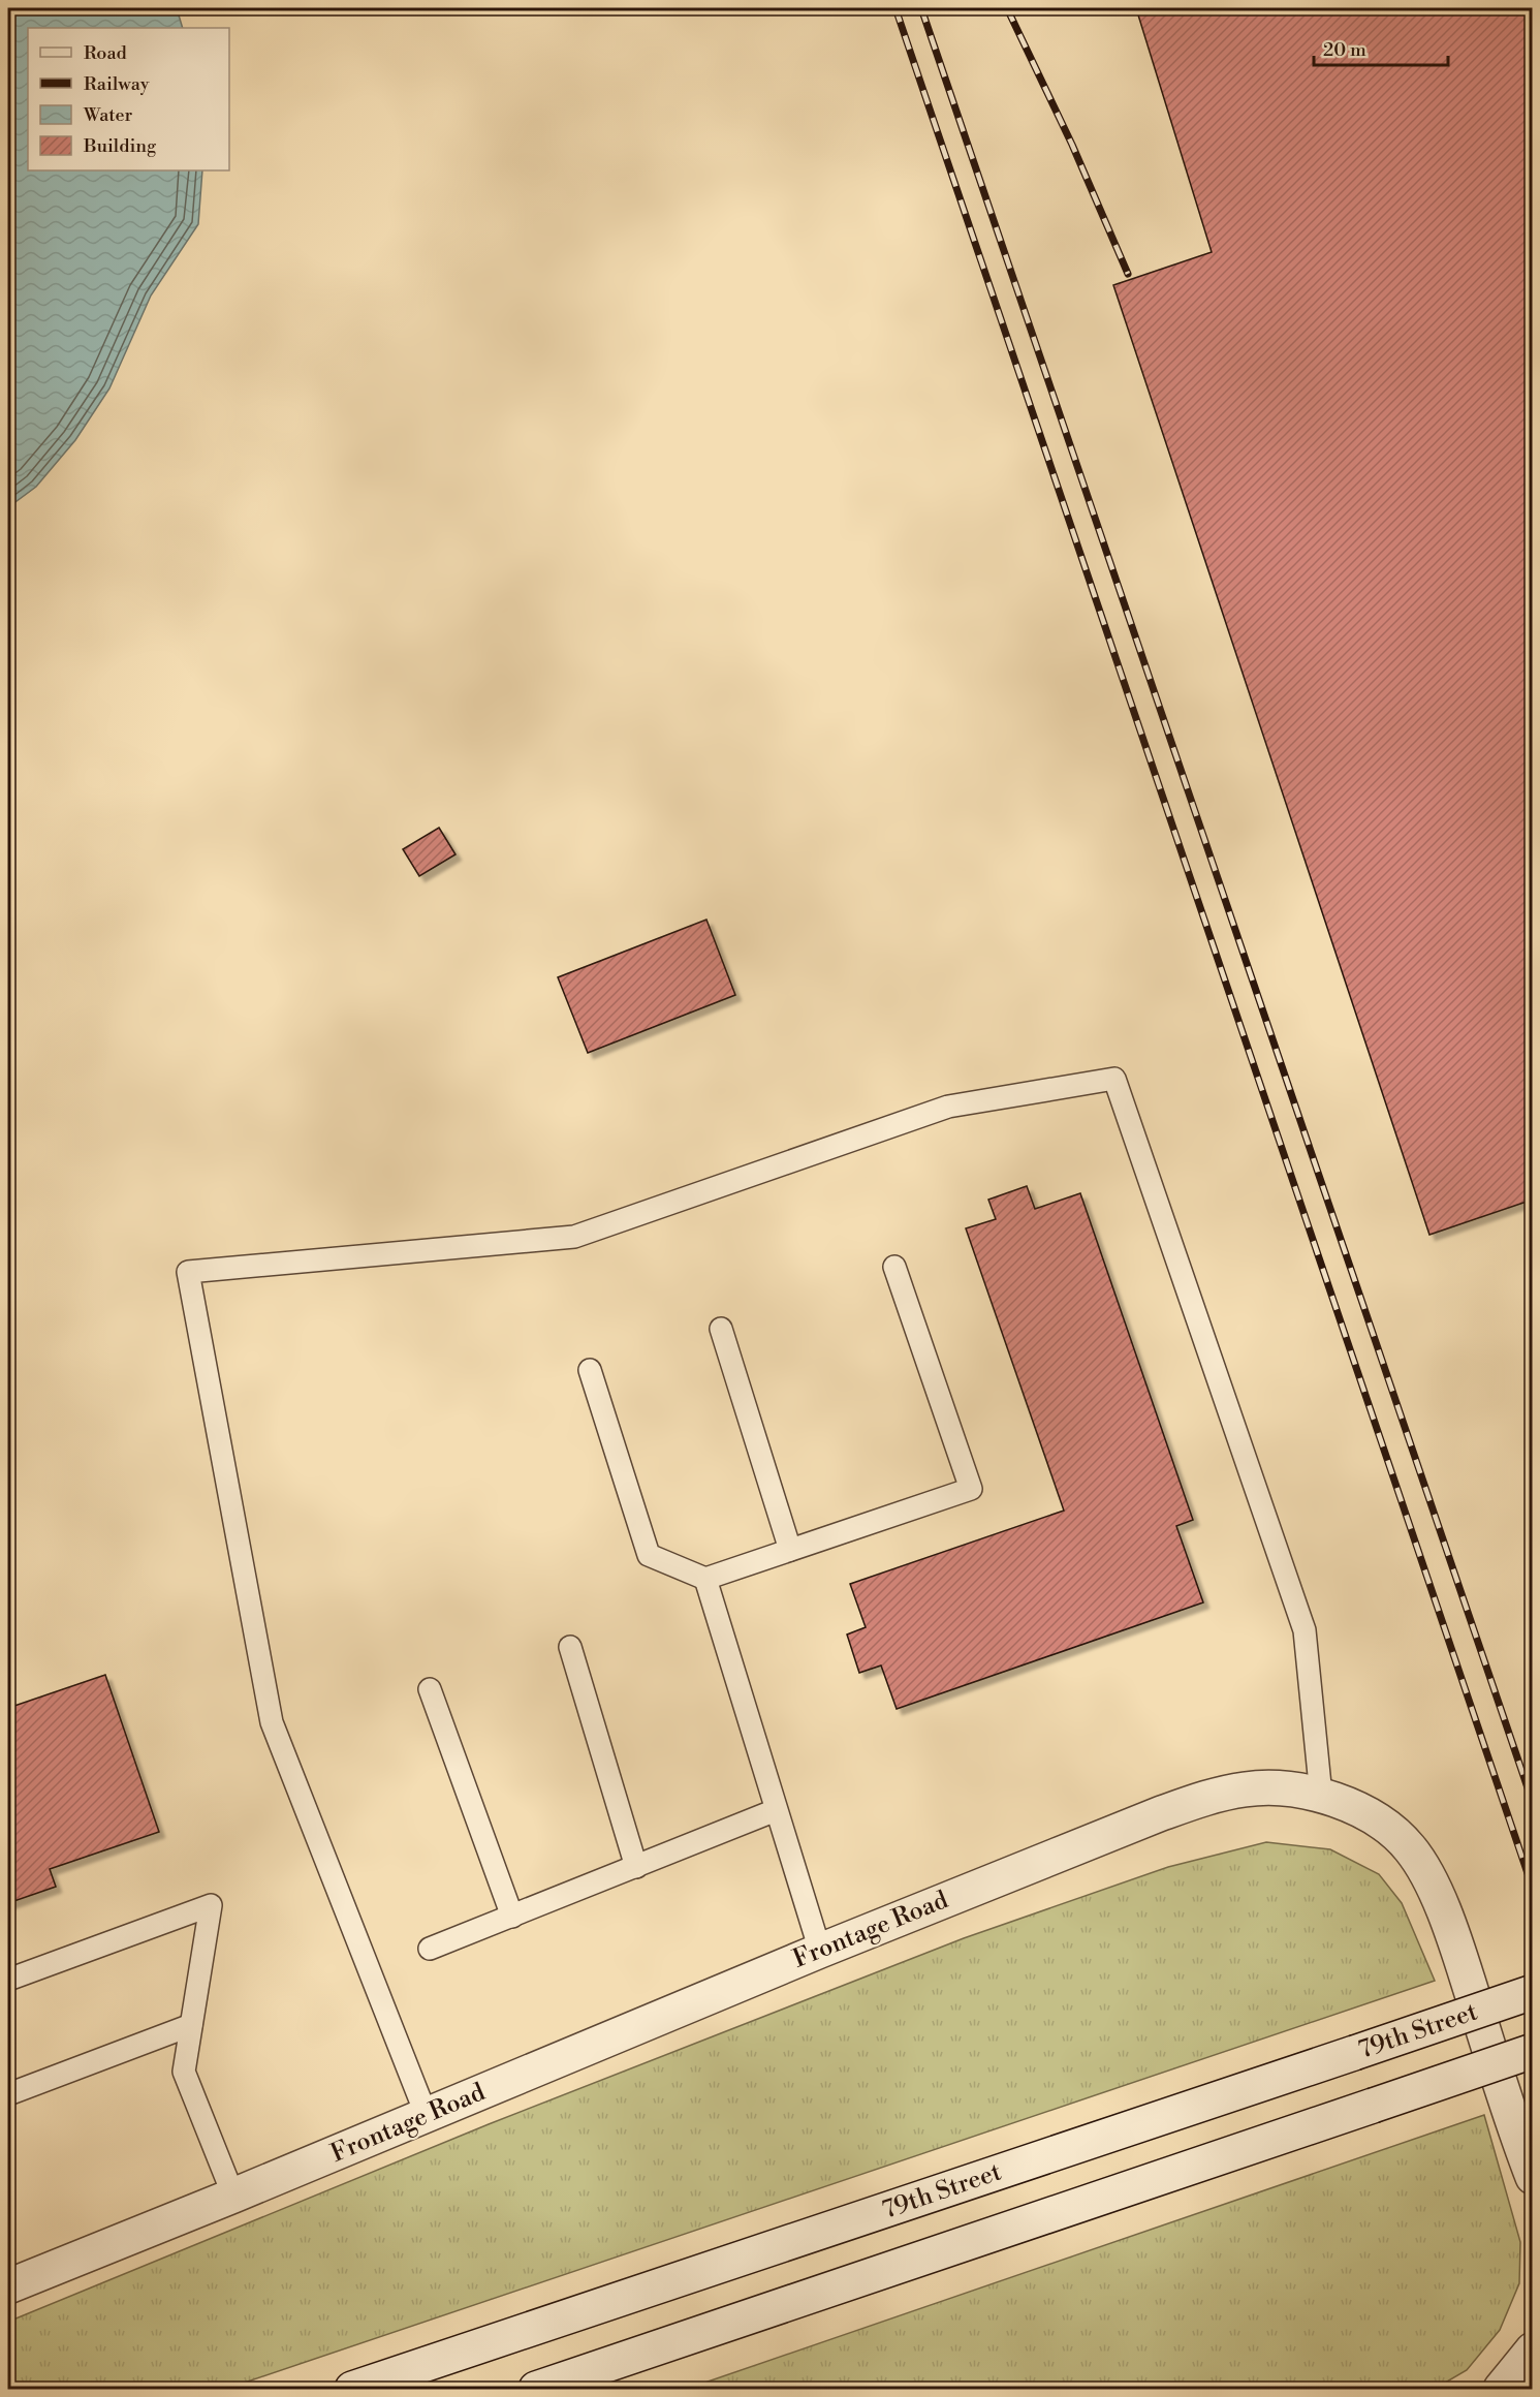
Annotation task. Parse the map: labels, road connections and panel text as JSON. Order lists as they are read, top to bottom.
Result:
{
  "streets": {
    "main road": ["Frontage Road", "79th Street"]
  },
  "legend": [
    "Road",
    "Railway",
    "Water",
    "Building"
  ],
  "scale_bar": "20 m"
}
